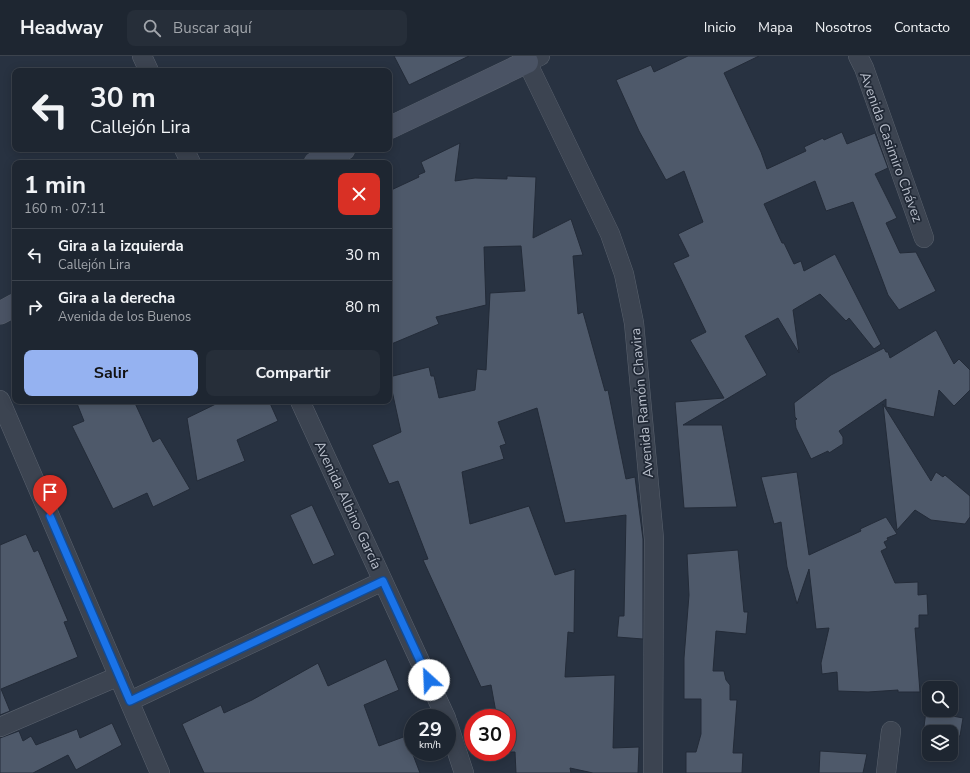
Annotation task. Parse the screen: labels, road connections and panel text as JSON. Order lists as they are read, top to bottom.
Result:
{
  "streets": {
    "street": ["Avenida Casimiro Chávez", "Avenida Ramón Chavira", "Avenida Albino García"]
  },
  "page": {
    "header": "Headway",
    "search": "Buscar aquí",
    "nav": [
      "Inicio",
      "Mapa",
      "Nosotros",
      "Contacto"
    ],
    "turn": ["30 m", "Callejón Lira"],
    "heading": ["1 min", "160 m · 07:11"],
    "list": [
      {
        "name": "Gira a la izquierda",
        "note": "Callejón Lira",
        "value": "30 m"
      },
      {
        "name": "Gira a la derecha",
        "note": "Avenida de los Buenos",
        "value": "80 m"
      }
    ],
    "buttons": ["Salir", "Compartir"],
    "speed": "29 km/h",
    "limit": "30"
  }
}
